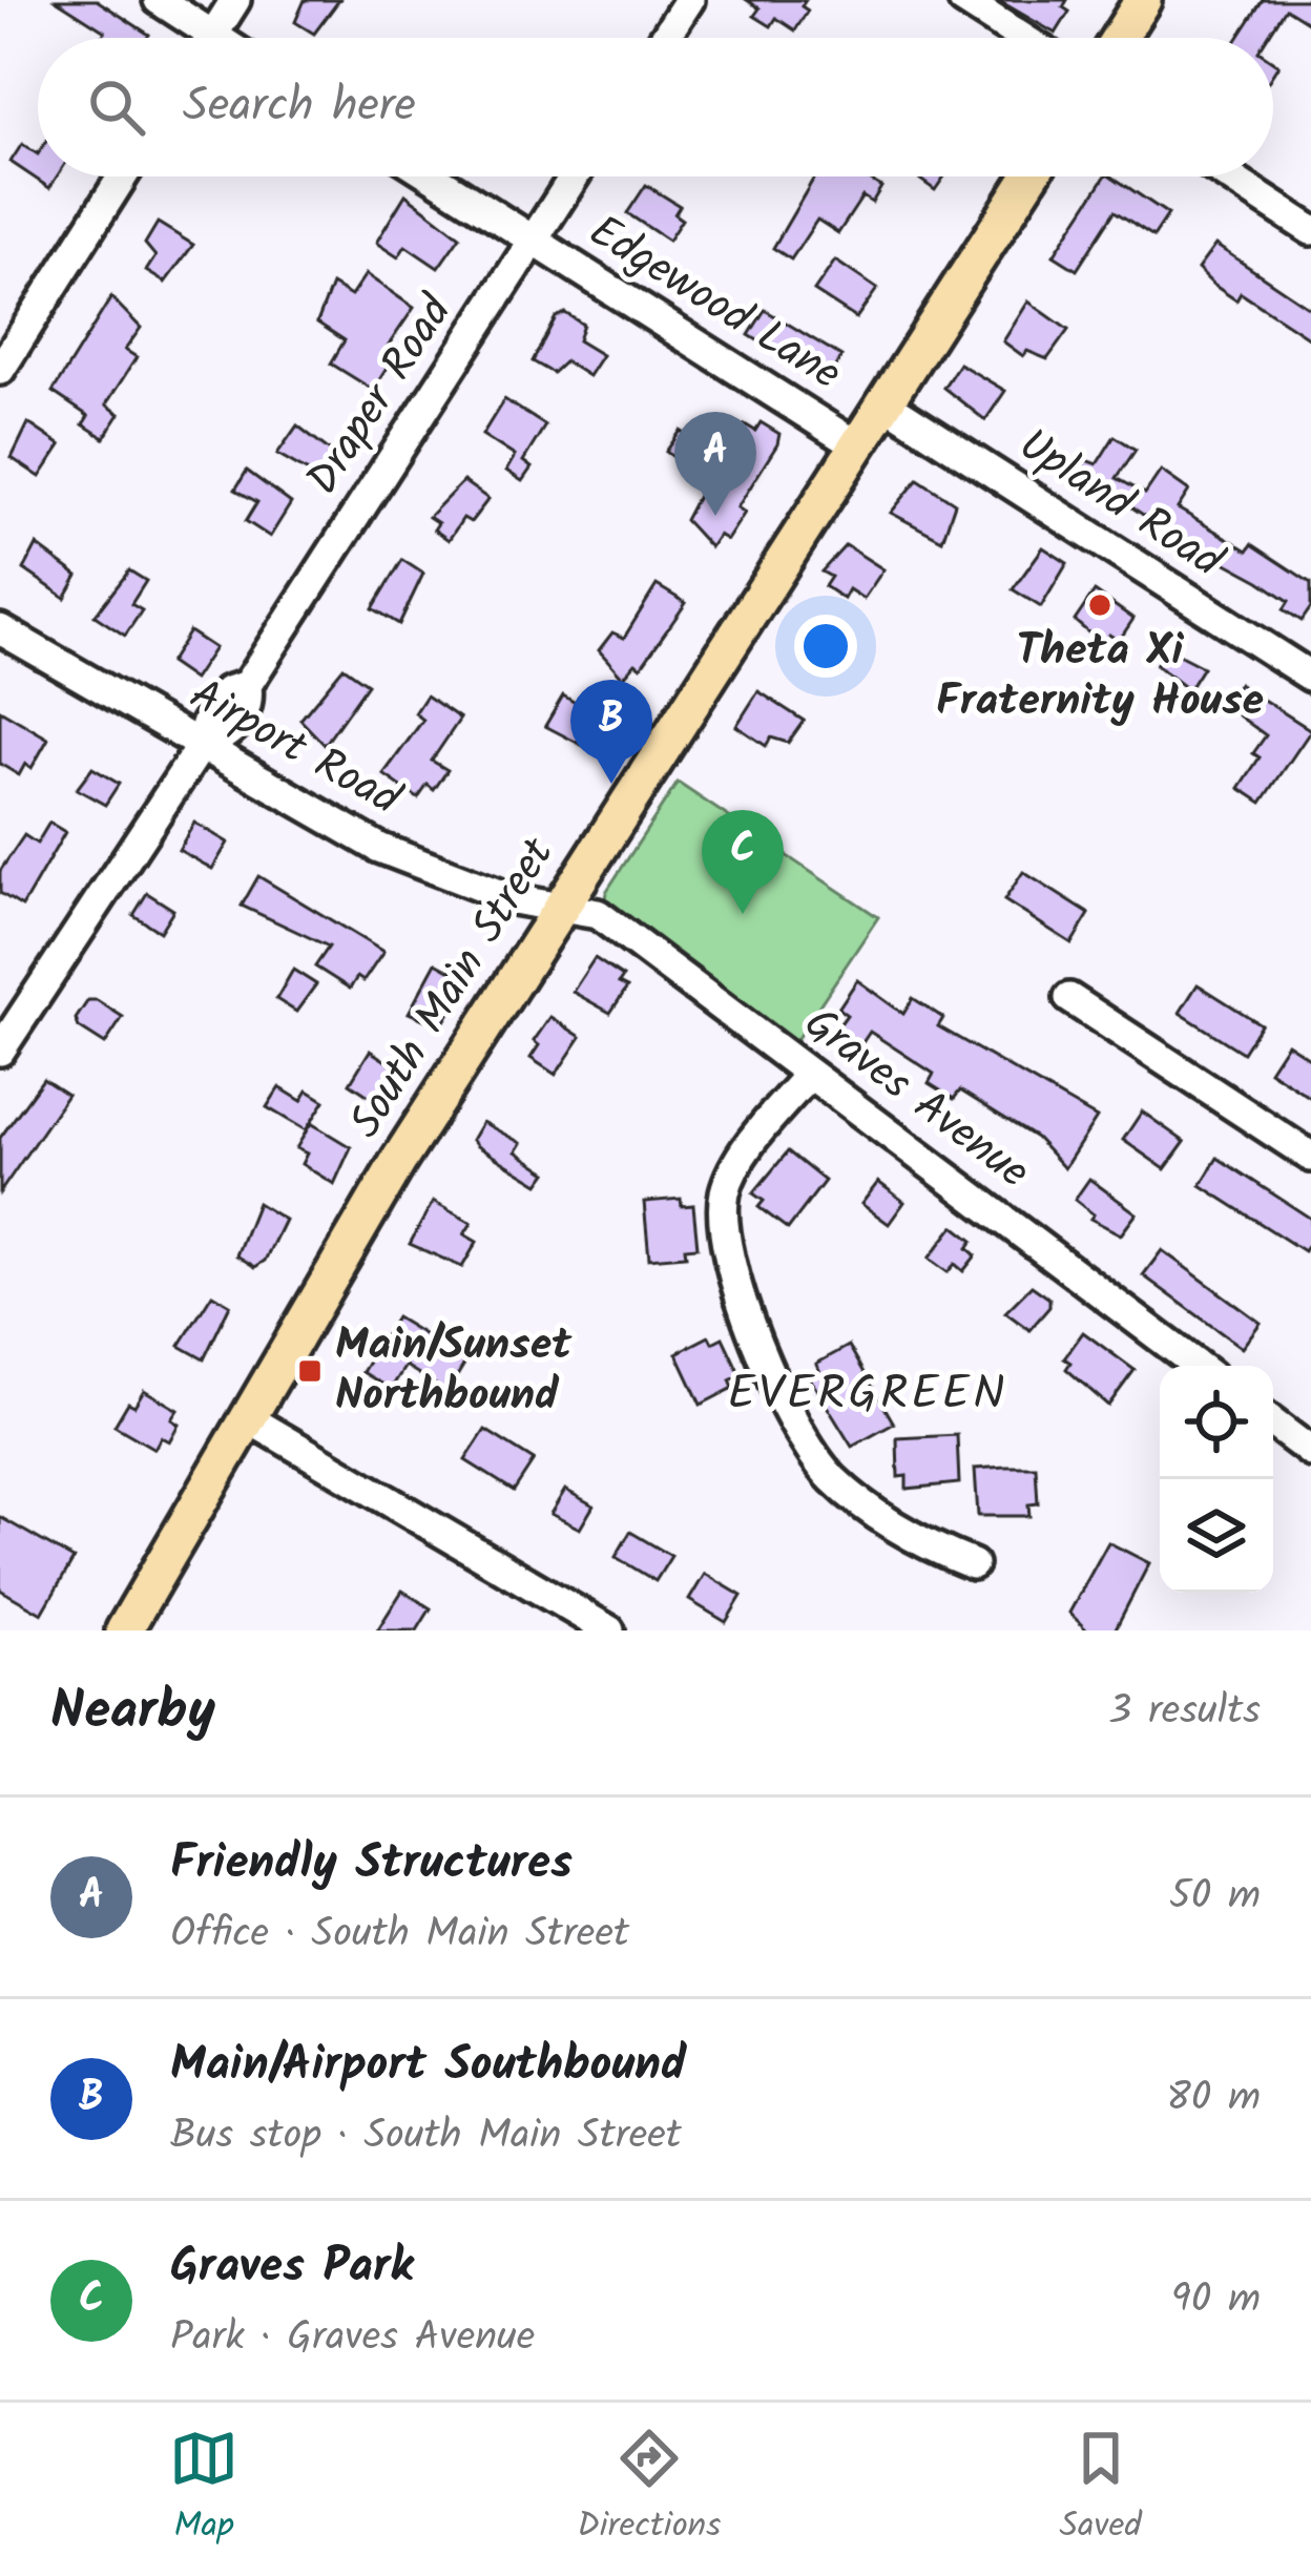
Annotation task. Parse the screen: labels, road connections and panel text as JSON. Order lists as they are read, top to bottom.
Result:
{
  "streets": {
    "main road": ["South Main Street"],
    "street": [
      "Edgewood Lane",
      "Draper Road",
      "Upland Road",
      "Airport Road",
      "Graves Avenue"
    ]
  },
  "crossings": [
    ["Edgewood Lane", "Draper Road"],
    ["Edgewood Lane", "South Main Street"],
    ["Draper Road", "Airport Road"],
    ["Upland Road", "South Main Street"],
    ["Airport Road", "South Main Street"],
    ["Airport Road", "Graves Avenue"],
    ["South Main Street", "Graves Avenue"]
  ],
  "districts": ["EVERGREEN"],
  "places": {
    "other": ["Theta Xi Fraternity House"],
    "transit": ["Main/Sunset Northbound"]
  },
  "page": {
    "search": "Search here",
    "pins": ["A", "B", "C"],
    "heading": ["Nearby", "3 results"],
    "list": [
      {
        "mark": "A",
        "name": "Friendly Structures",
        "note": "Office · South Main Street",
        "value": "50 m"
      },
      {
        "mark": "B",
        "name": "Main/Airport Southbound",
        "note": "Bus stop · South Main Street",
        "value": "80 m"
      },
      {
        "mark": "C",
        "name": "Graves Park",
        "note": "Park · Graves Avenue",
        "value": "90 m"
      }
    ],
    "nav": ["Map", "Directions", "Saved"]
  }
}
